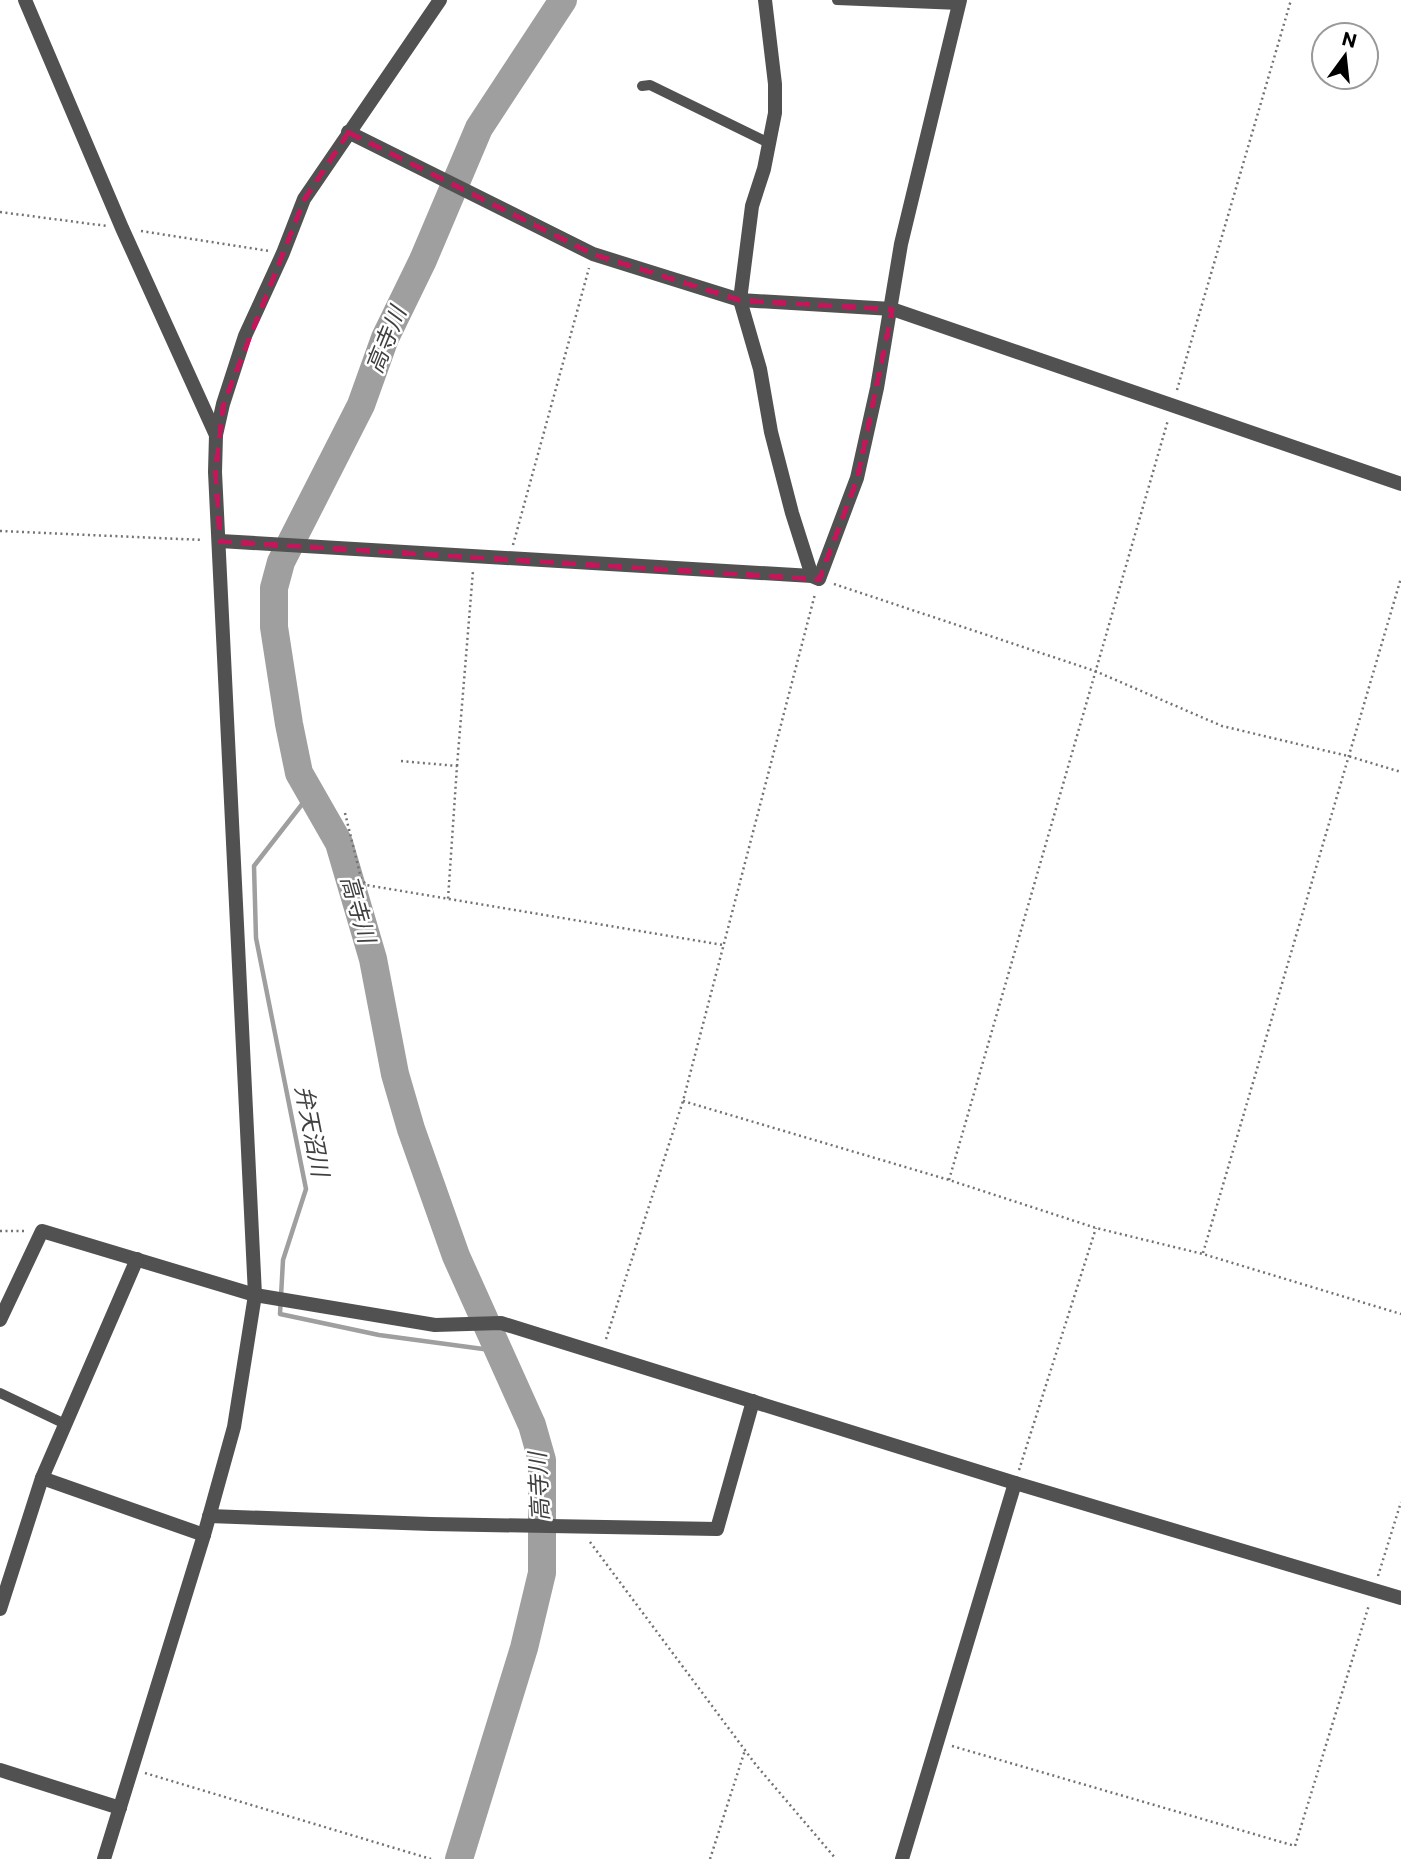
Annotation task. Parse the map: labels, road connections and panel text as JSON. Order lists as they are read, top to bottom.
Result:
{
  "water": ["高寺川", "弁天沼川"],
  "north": "top"
}
